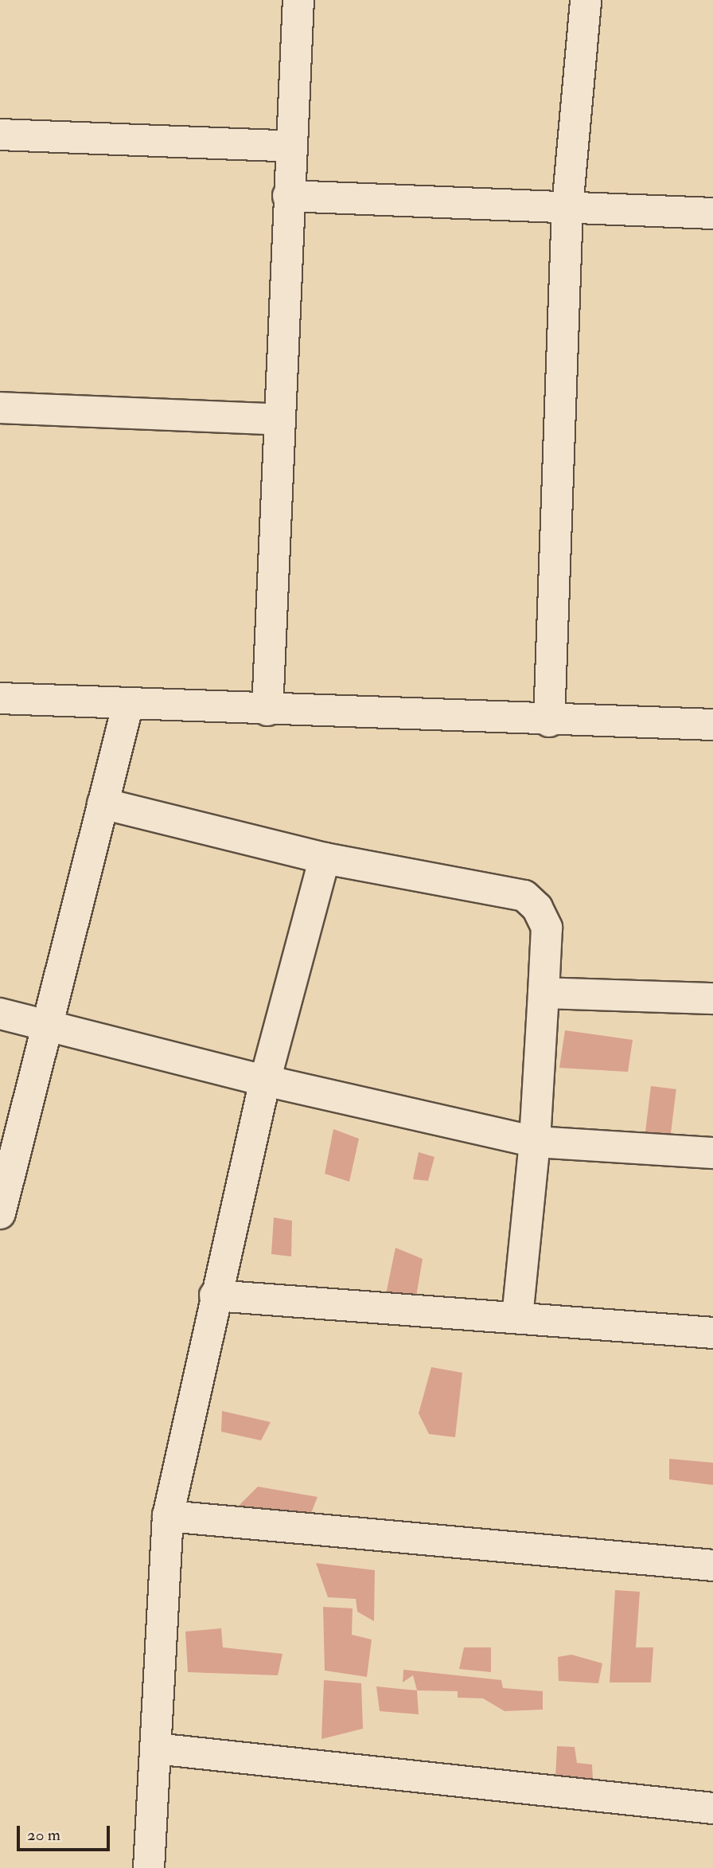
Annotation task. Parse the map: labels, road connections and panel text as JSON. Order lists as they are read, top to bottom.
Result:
{
  "scale_bar": "20 m"
}
